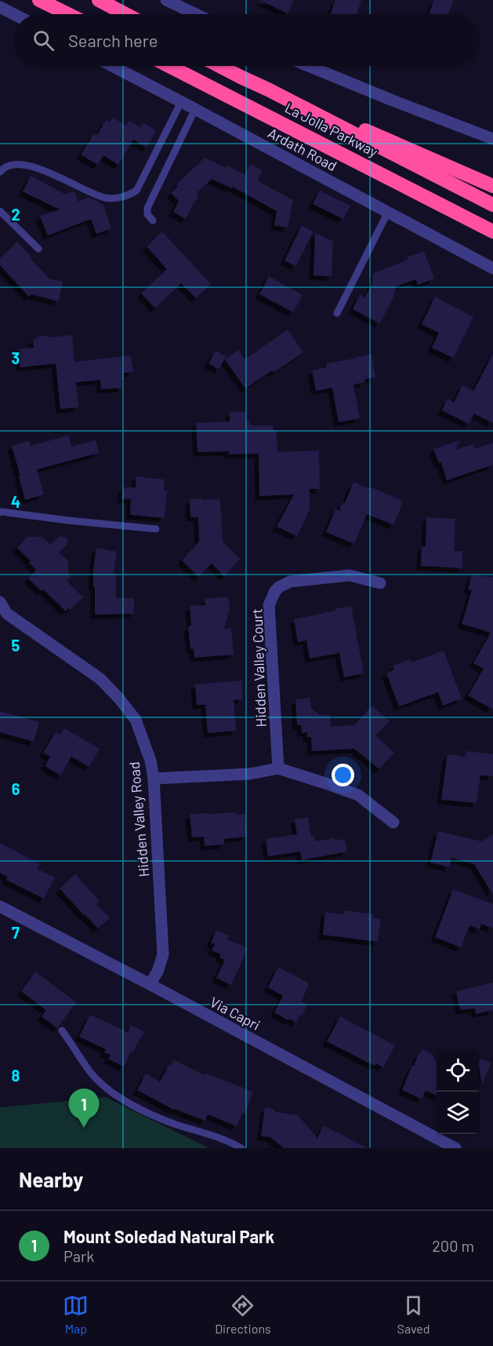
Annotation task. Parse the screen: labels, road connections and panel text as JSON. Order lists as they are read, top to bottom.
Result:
{
  "streets": {
    "highway": ["La Jolla Parkway"],
    "street": [
      "Ardath Road",
      "Hidden Valley Court",
      "Hidden Valley Road",
      "Via Capri"
    ]
  },
  "crossings": [
    ["Hidden Valley Road", "Via Capri"]
  ],
  "page": {
    "search": "Search here",
    "pins": "1",
    "heading": "Nearby",
    "list": [
      {
        "mark": "1",
        "name": "Mount Soledad Natural Park",
        "note": "Park",
        "value": "200 m"
      }
    ],
    "nav": ["Map", "Directions", "Saved"]
  },
  "grid": {
    "rows": [
      "2",
      "3",
      "4",
      "5",
      "6",
      "7",
      "8"
    ]
  }
}
